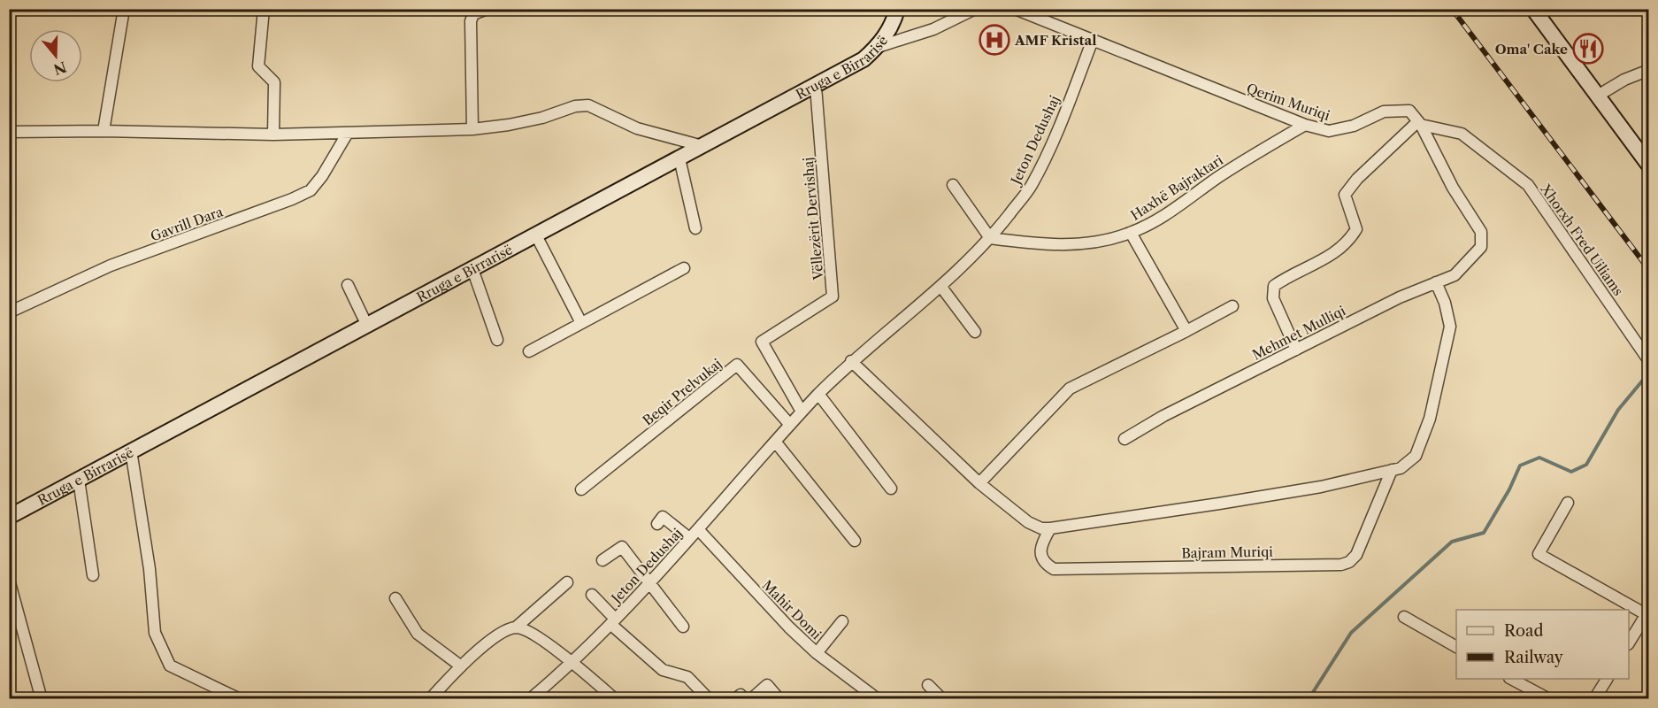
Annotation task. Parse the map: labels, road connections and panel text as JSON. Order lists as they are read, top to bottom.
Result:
{
  "streets": {
    "street": [
      "Rruga e Birrarisë",
      "Qerim Muriqi",
      "Jeton Dedushaj",
      "Haxhë Bajraktari",
      "Vëllezërit Dervishaj",
      "Gavrill Dara",
      "Xhorxh Fred Uiliams",
      "Mehmet Mulliqi",
      "Beqir Prelvukaj",
      "Bajram Muriqi",
      "Mahir Domi"
    ]
  },
  "crossings": [
    ["Rruga e Birrarisë", "Vëllezërit Dervishaj"],
    ["Qerim Muriqi", "Jeton Dedushaj"],
    ["Qerim Muriqi", "Haxhë Bajraktari"],
    ["Qerim Muriqi", "Xhorxh Fred Uiliams"],
    ["Qerim Muriqi", "Mehmet Mulliqi"],
    ["Jeton Dedushaj", "Haxhë Bajraktari"],
    ["Jeton Dedushaj", "Vëllezërit Dervishaj"],
    ["Jeton Dedushaj", "Beqir Prelvukaj"],
    ["Jeton Dedushaj", "Mahir Domi"],
    ["Xhorxh Fred Uiliams", "Mehmet Mulliqi"]
  ],
  "places": {
    "hospital": ["AMF Kristal"],
    "restaurant": ["Oma' Cake"]
  },
  "legend": ["Road", "Railway"],
  "north": "bottom"
}
